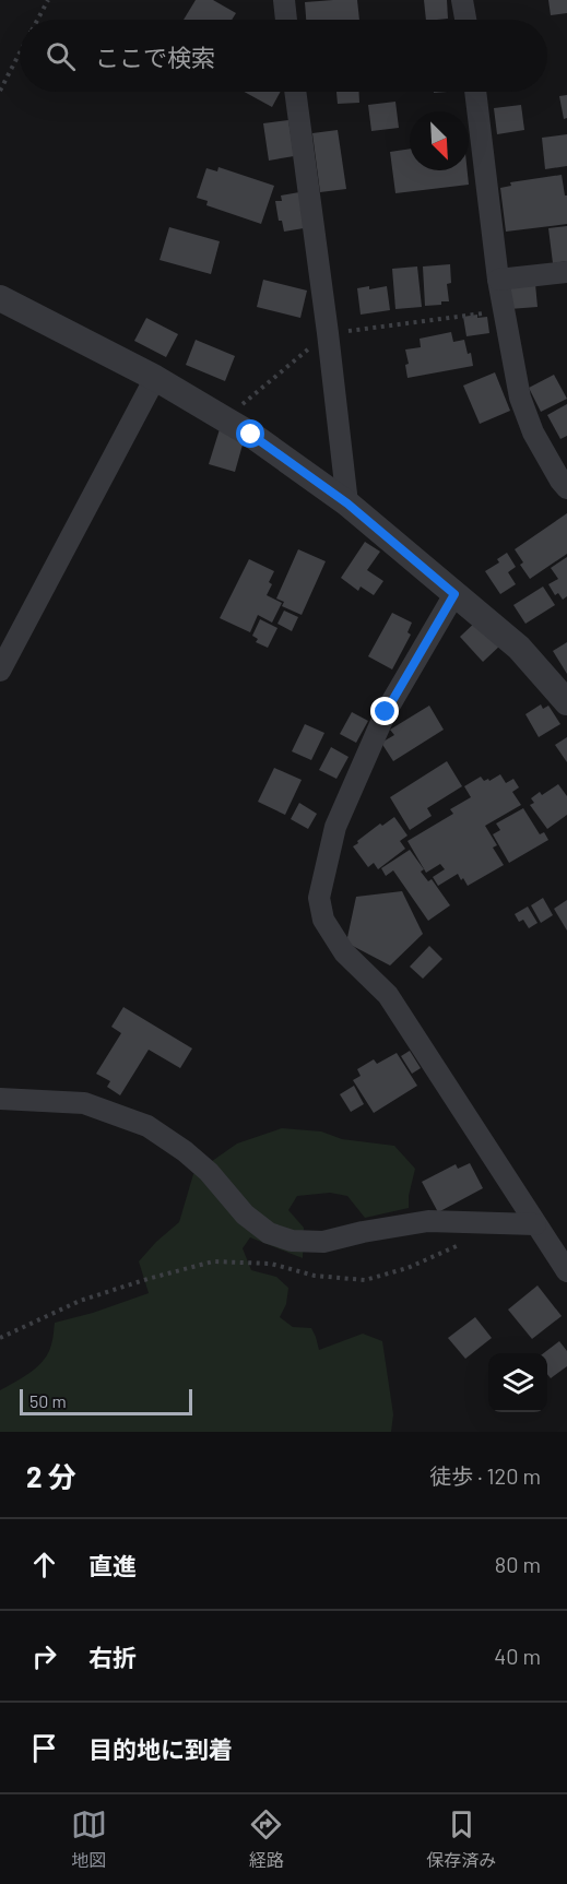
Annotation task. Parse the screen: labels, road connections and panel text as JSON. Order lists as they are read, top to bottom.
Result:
{
  "scale_bar": "50 m",
  "north": "bottom right",
  "page": {
    "search": "ここで検索",
    "scale": "50 m",
    "heading": ["2 分", "徒歩 · 120 m"],
    "list": [
      ["直進", "80 m"],
      ["右折", "40 m"],
      "目的地に到着"
    ],
    "nav": ["地図", "経路", "保存済み"]
  }
}
